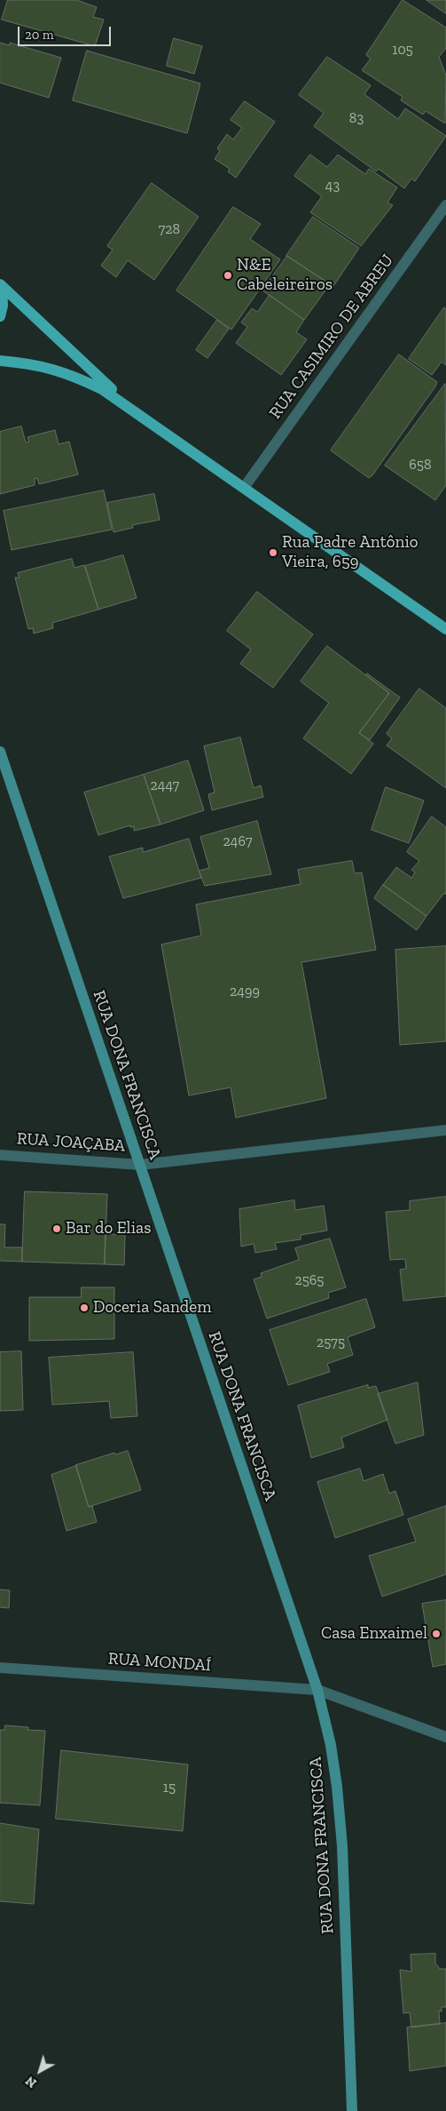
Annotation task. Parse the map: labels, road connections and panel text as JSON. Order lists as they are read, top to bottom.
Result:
{
  "streets": {
    "main road": ["RUA DONA FRANCISCA"],
    "street": ["RUA CASIMIRO DE ABREU", "RUA JOAÇABA", "RUA MONDAÍ"]
  },
  "crossings": [
    ["RUA DONA FRANCISCA", "RUA JOAÇABA"],
    ["RUA DONA FRANCISCA", "RUA MONDAÍ"]
  ],
  "places": [
    "N&E Cabeleireiros",
    "Rua Padre Antônio Vieira, 659",
    "Bar do Elias",
    "Doceria Sandem",
    "Casa Enxaimel"
  ],
  "house_numbers": [
    "105",
    "83",
    "43",
    "728",
    "658",
    "2447",
    "2467",
    "2499",
    "2565",
    "2575",
    "15"
  ],
  "scale_bar": "20 m",
  "north": "bottom left"
}
